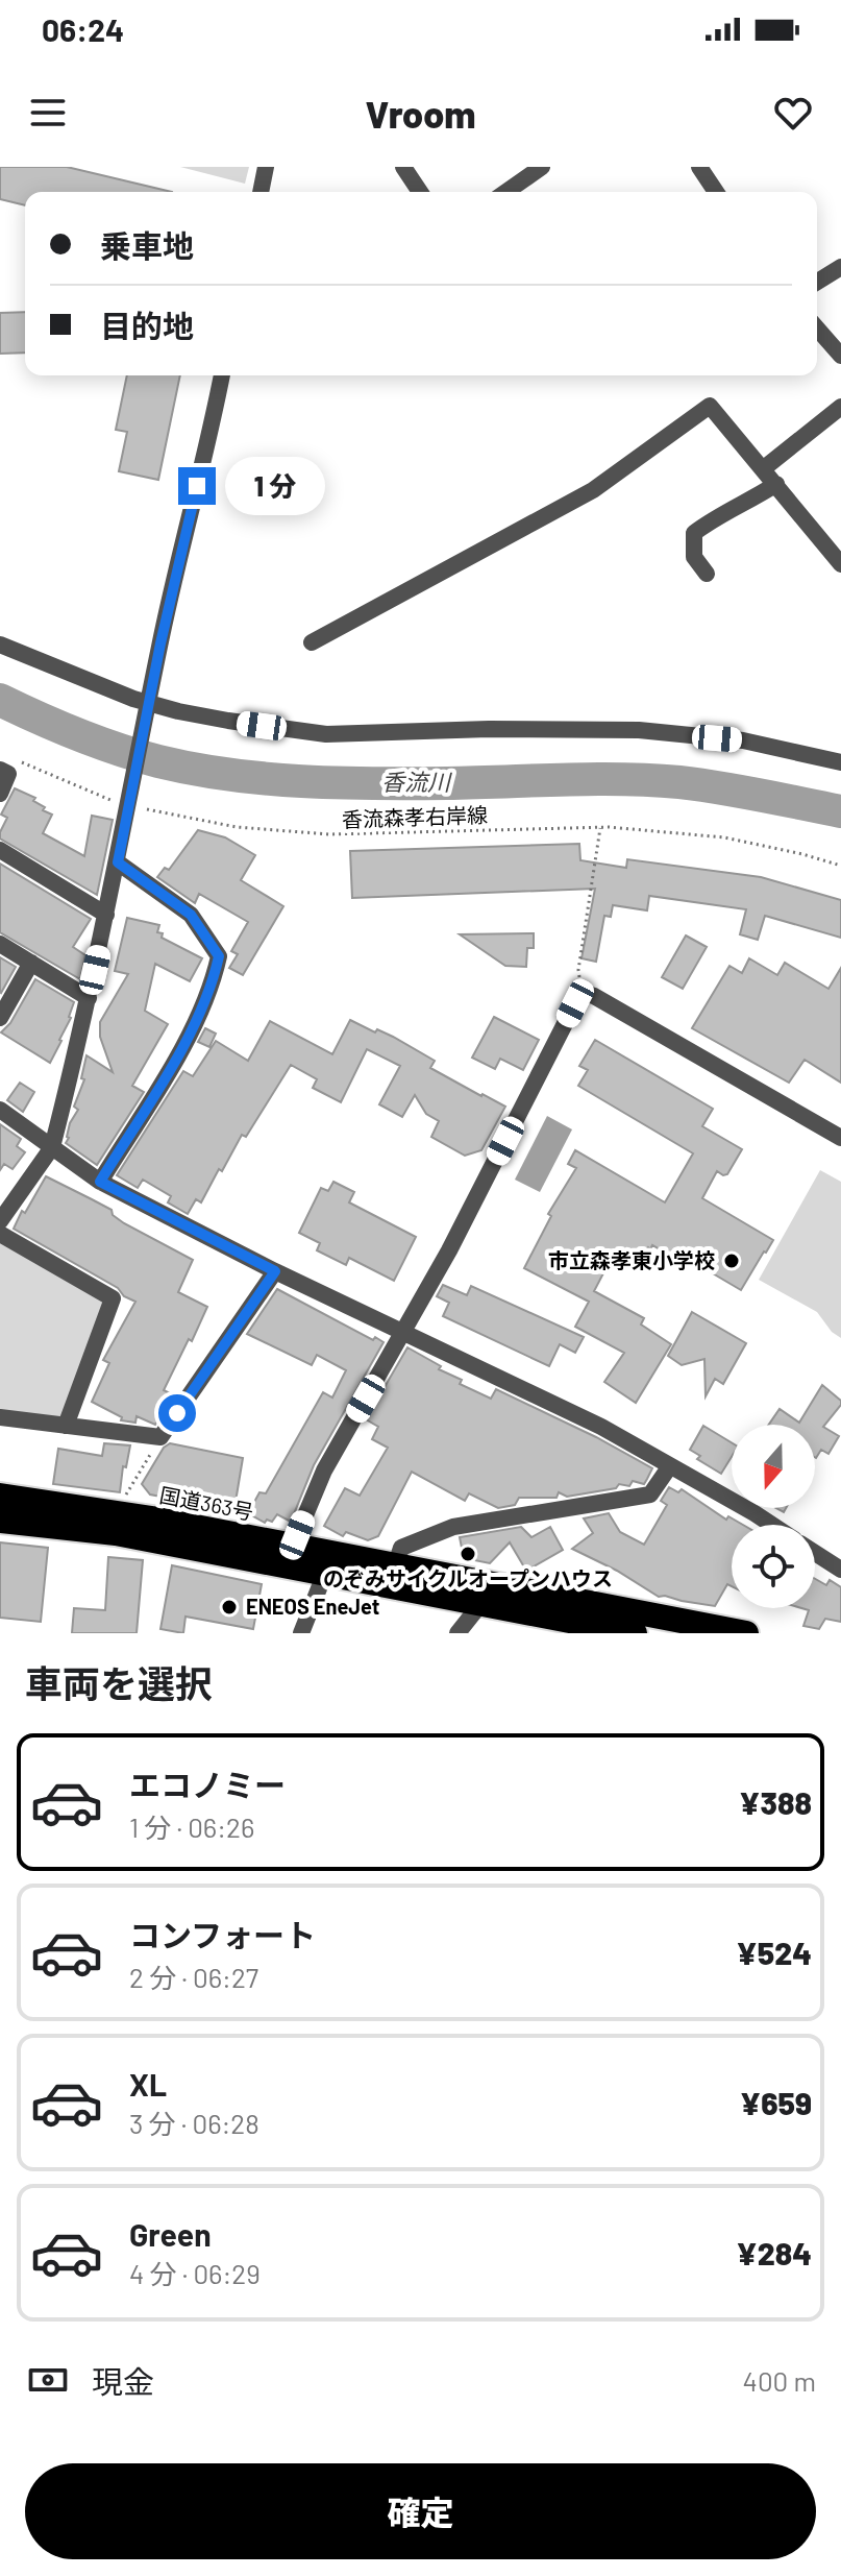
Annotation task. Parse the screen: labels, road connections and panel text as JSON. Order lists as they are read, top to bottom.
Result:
{
  "streets": {
    "highway": ["国道363号"],
    "path": ["香流森孝右岸線"]
  },
  "water": ["香流川"],
  "places": ["市立森孝東小学校", "のぞみサイクルオープンハウス", "ENEOS EneJet"],
  "north": "bottom",
  "page": {
    "status": "06:24",
    "header": "Vroom",
    "banner": ["乗車地", "目的地"],
    "bubble": "1 分",
    "heading": "車両を選択",
    "list": [
      {
        "name": "エコノミー",
        "note": "1 分 · 06:26",
        "value": "¥388"
      },
      {
        "name": "コンフォート",
        "note": "2 分 · 06:27",
        "value": "¥524"
      },
      {
        "name": "XL",
        "note": "3 分 · 06:28",
        "value": "¥659"
      },
      {
        "name": "Green",
        "note": "4 分 · 06:29",
        "value": "¥284"
      }
    ],
    "pay": ["現金", "400 m"],
    "buttons": "確定"
  }
}
